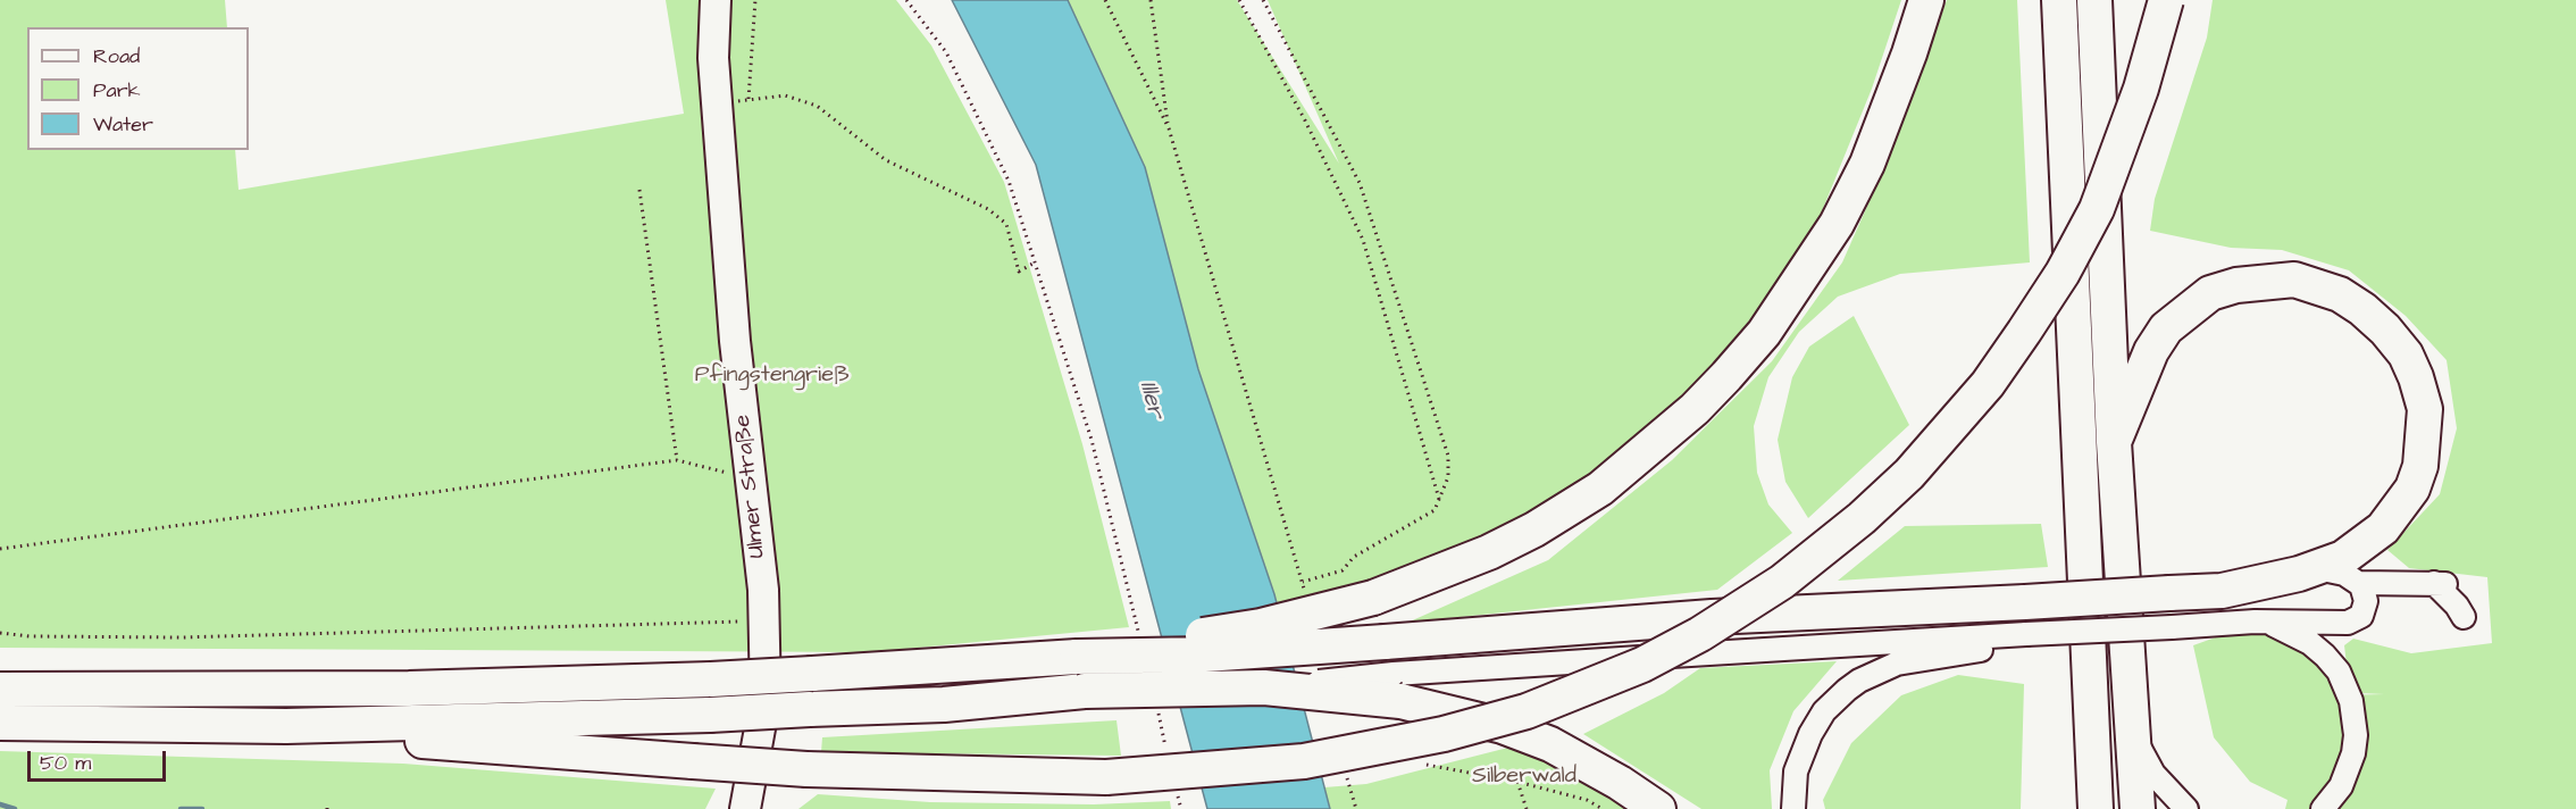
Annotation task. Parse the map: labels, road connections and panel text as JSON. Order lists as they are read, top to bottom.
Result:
{
  "streets": {
    "main road": ["Ulmer Straße"]
  },
  "water": ["Iller"],
  "parks": ["Pfingstengrieß", "Silberwald"],
  "legend": ["Road", "Park", "Water"],
  "scale_bar": "50 m"
}
